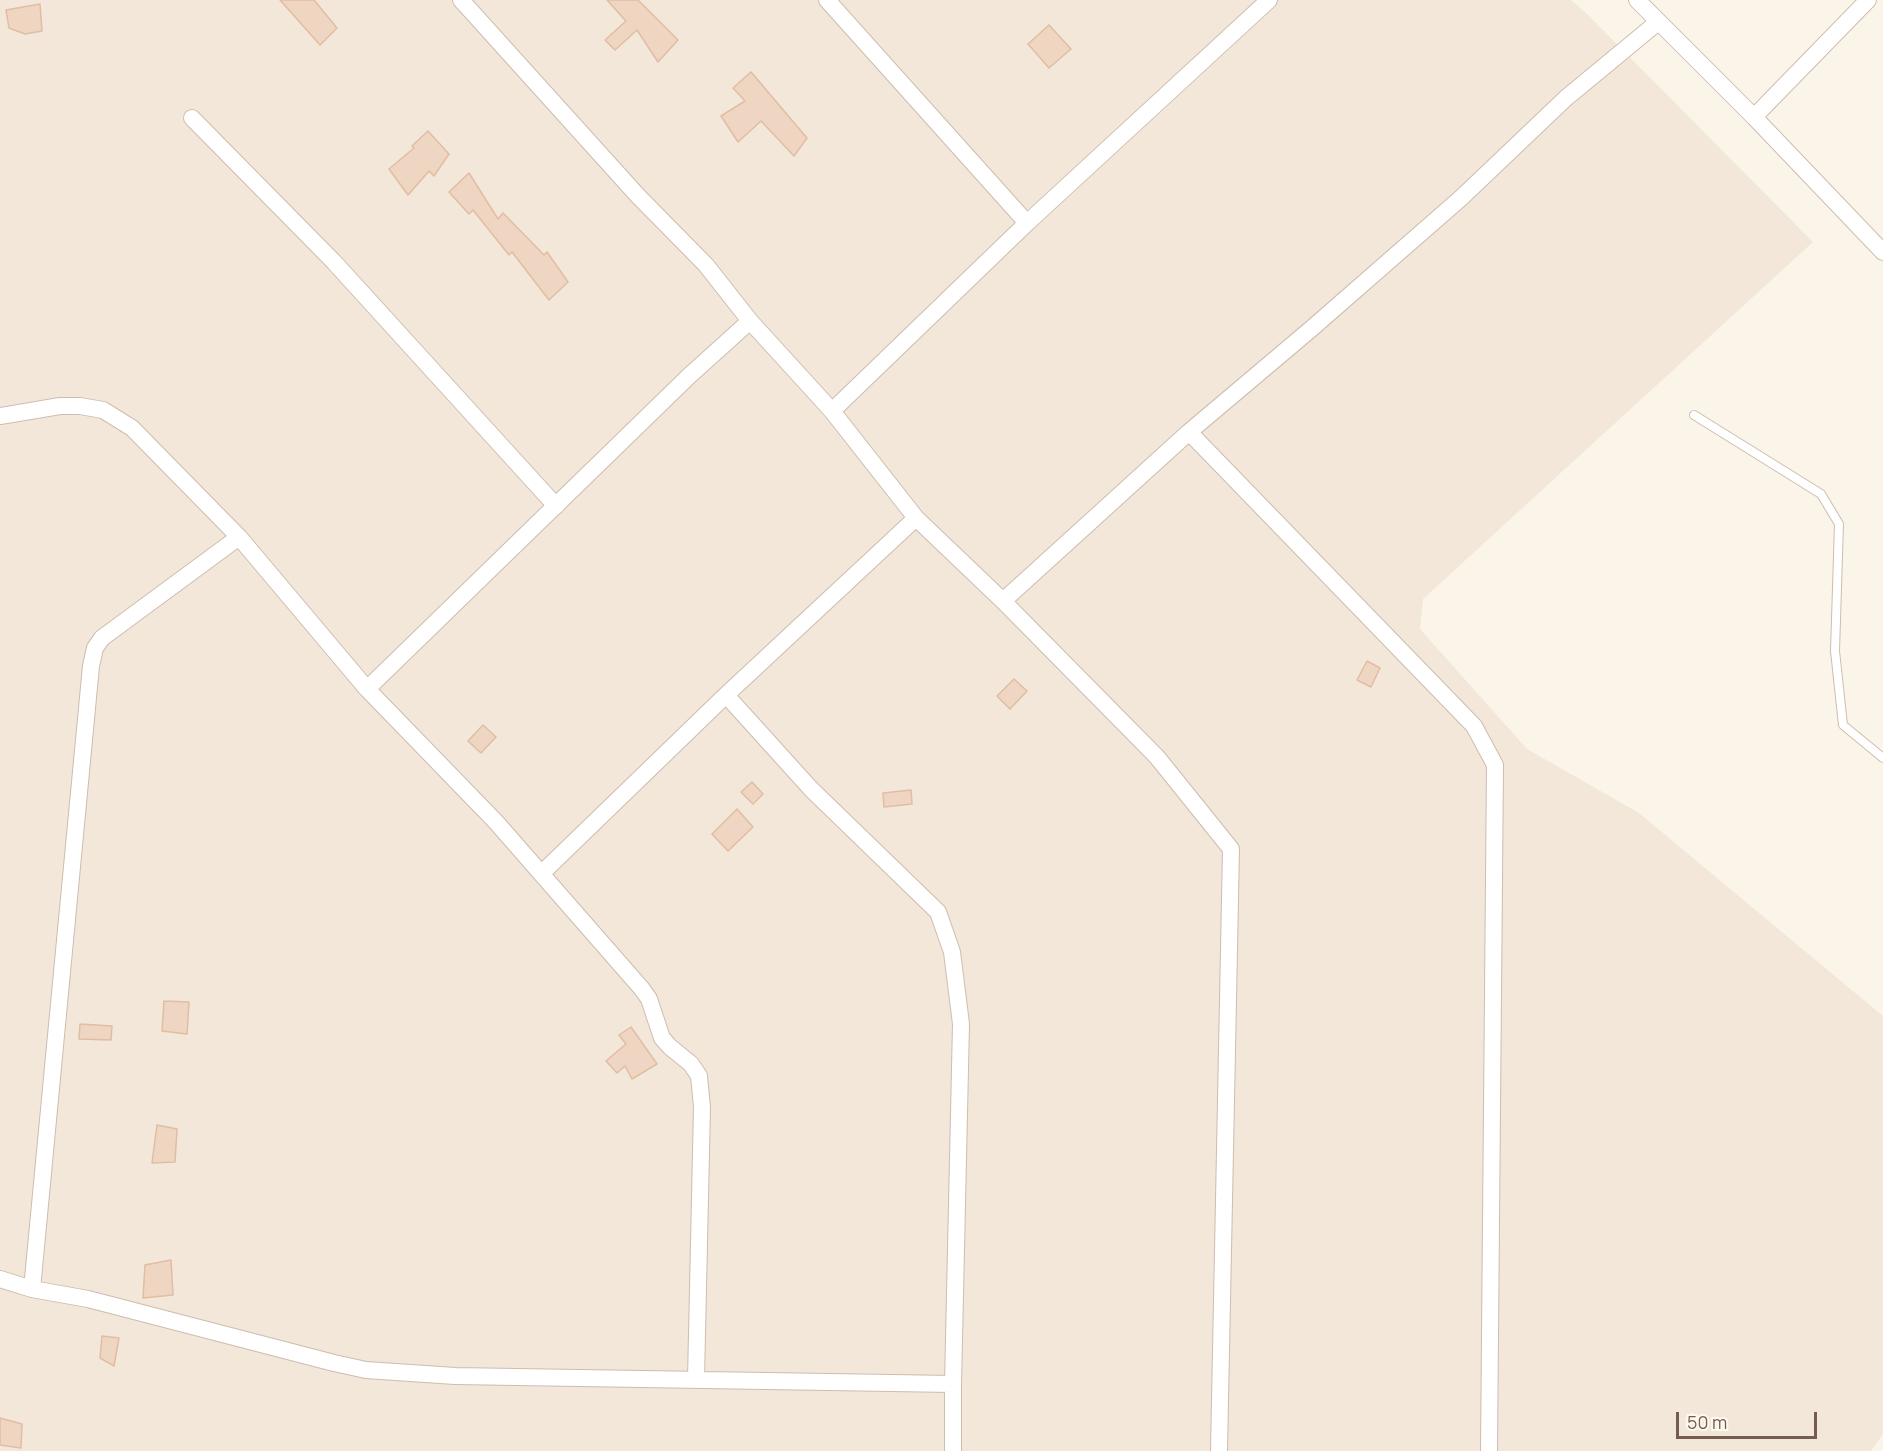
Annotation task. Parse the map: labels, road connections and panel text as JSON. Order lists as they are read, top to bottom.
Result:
{
  "scale_bar": "50 m"
}
